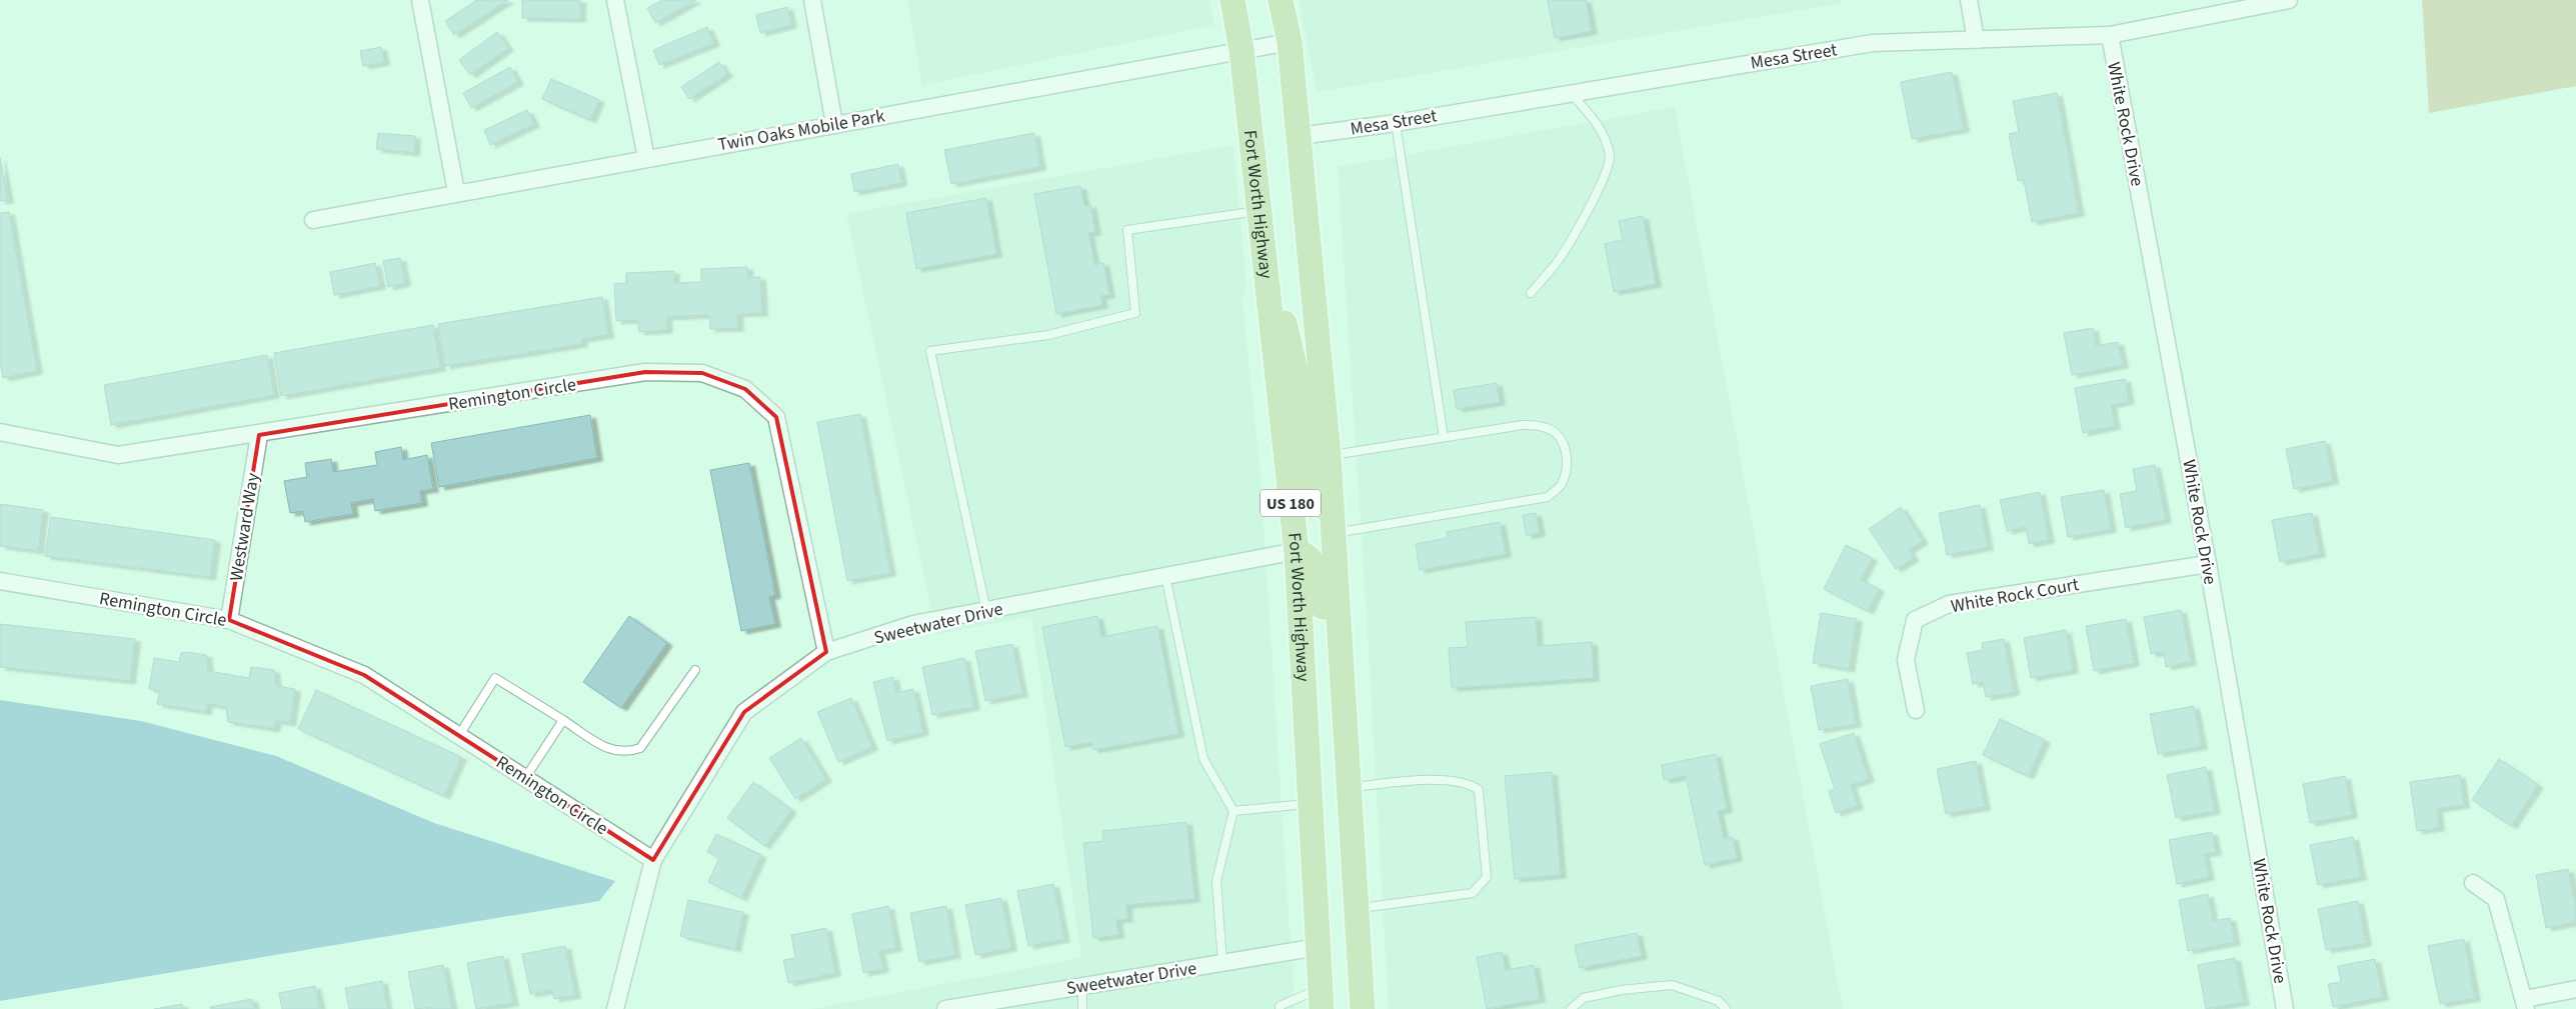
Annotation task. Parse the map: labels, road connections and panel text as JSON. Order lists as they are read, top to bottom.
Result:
{
  "streets": {
    "main road": ["Fort Worth Highway", "US 180"],
    "street": [
      "Mesa Street",
      "White Rock Drive",
      "Twin Oaks Mobile Park",
      "Remington Circle",
      "Westward Way",
      "White Rock Court",
      "Sweetwater Drive"
    ]
  },
  "crossings": [
    ["Mesa Street", "White Rock Drive"],
    ["Mesa Street", "US 180"],
    ["White Rock Drive", "White Rock Court"],
    ["Twin Oaks Mobile Park", "Fort Worth Highway"],
    ["Twin Oaks Mobile Park", "US 180"],
    ["Fort Worth Highway", "Sweetwater Drive"],
    ["Remington Circle", "Westward Way"],
    ["Remington Circle", "Sweetwater Drive"]
  ]
}
